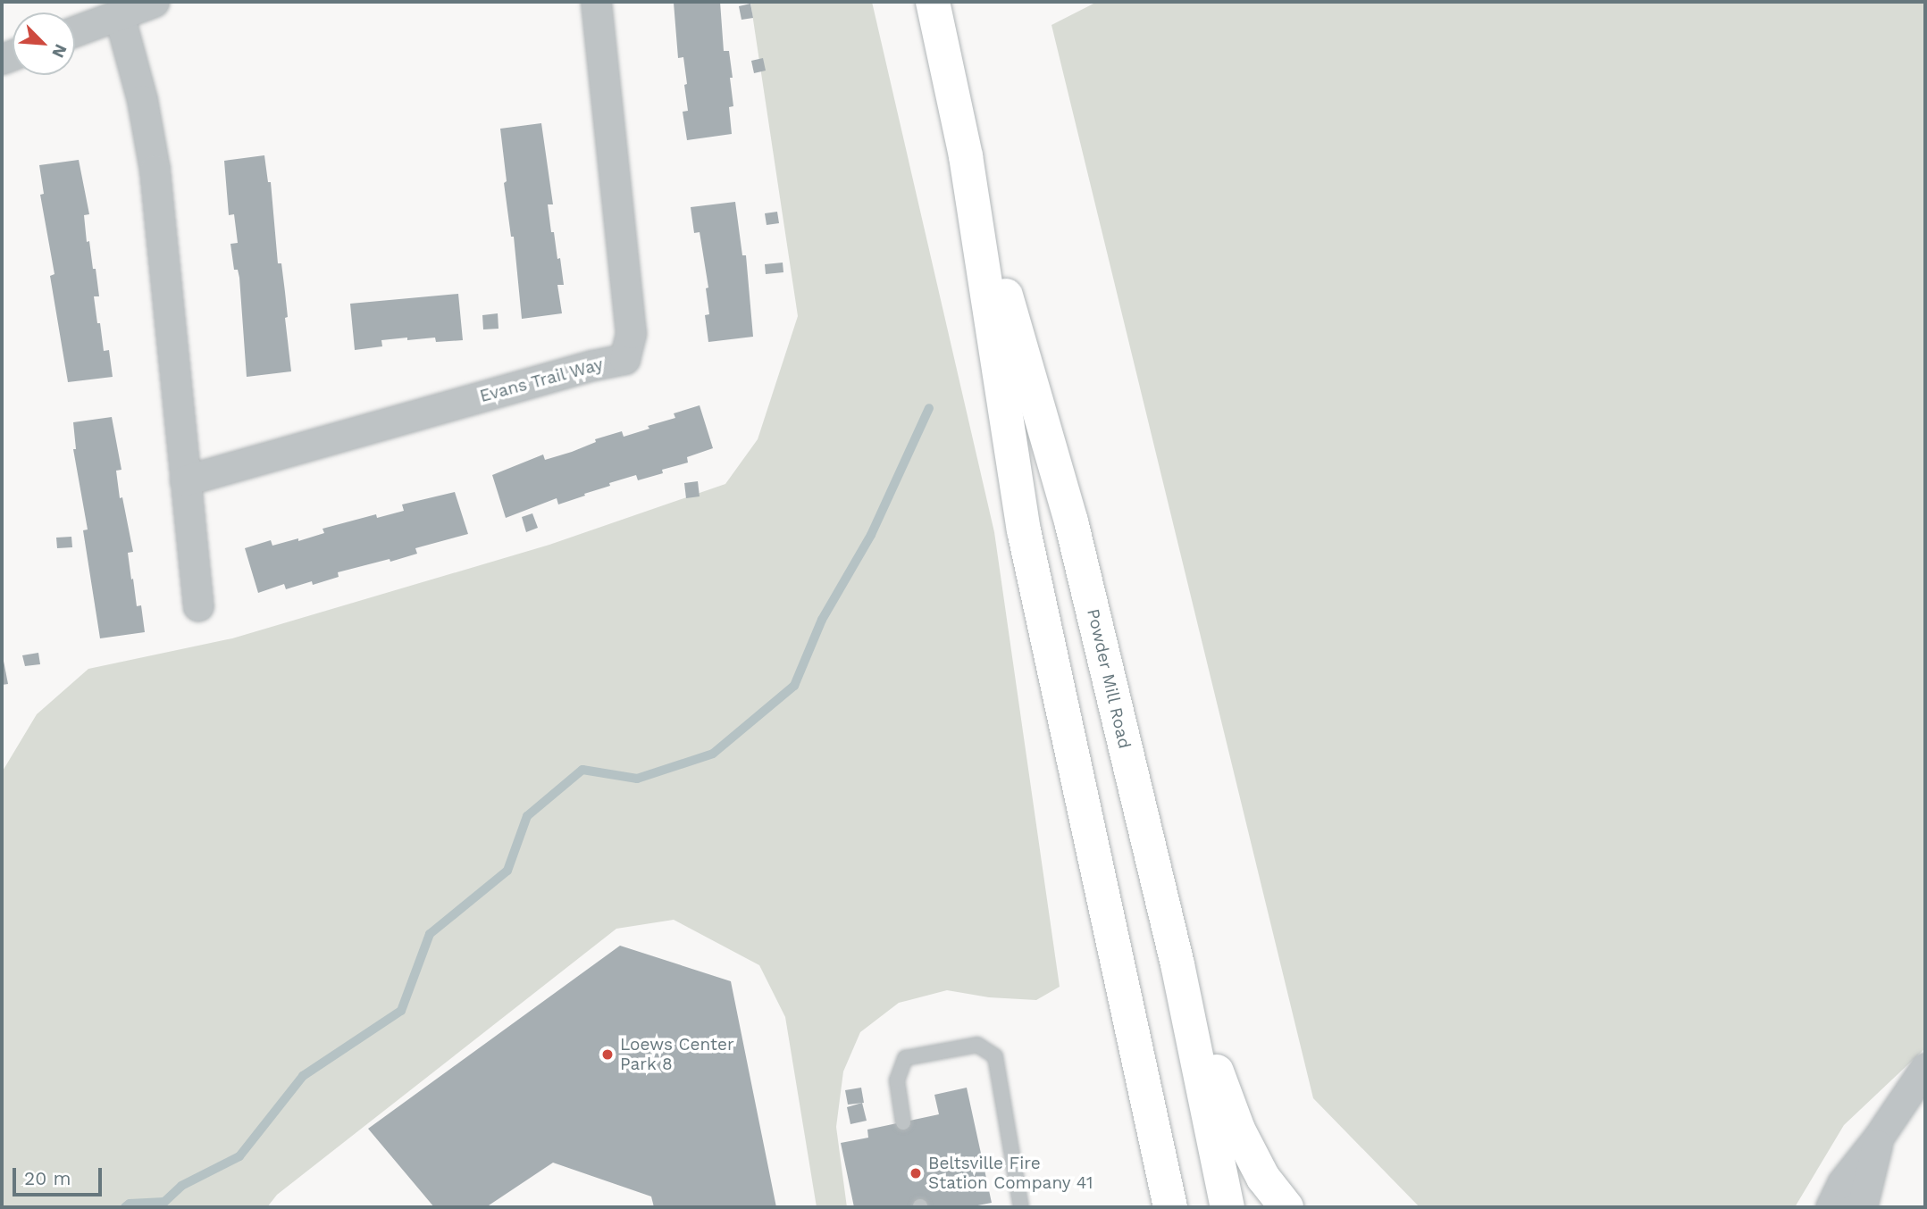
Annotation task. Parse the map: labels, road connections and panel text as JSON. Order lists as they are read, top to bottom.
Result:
{
  "streets": {
    "main road": ["Powder Mill Road"],
    "street": ["Evans Trail Way"]
  },
  "places": ["Loews Center Park 8", "Beltsville Fire Station Company 41"],
  "scale_bar": "20 m",
  "north": "bottom right"
}
